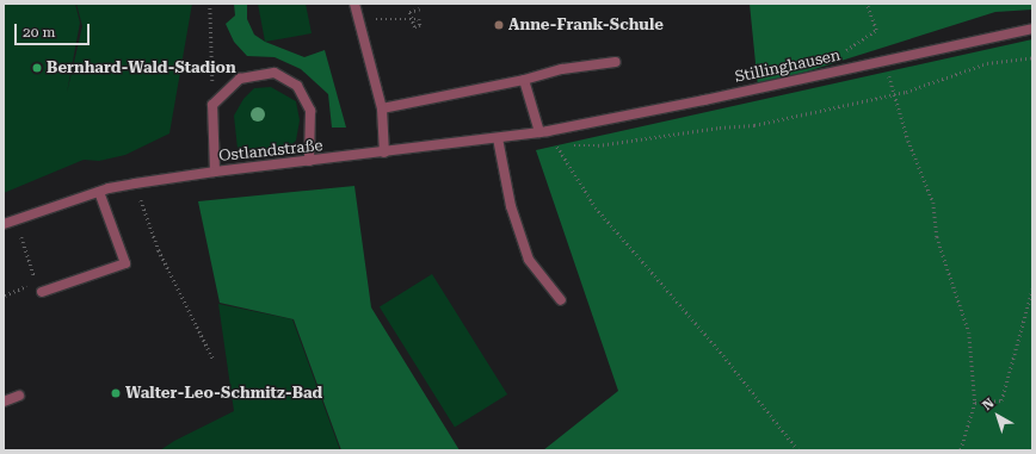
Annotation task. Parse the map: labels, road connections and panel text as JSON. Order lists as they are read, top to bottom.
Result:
{
  "streets": {
    "street": ["Stillinghausen", "Ostlandstraße"]
  },
  "crossings": [
    ["Stillinghausen", "Ostlandstraße"]
  ],
  "places": ["Anne-Frank-Schule", "Bernhard-Wald-Stadion", "Walter-Leo-Schmitz-Bad"],
  "scale_bar": "20 m",
  "north": "top left"
}
